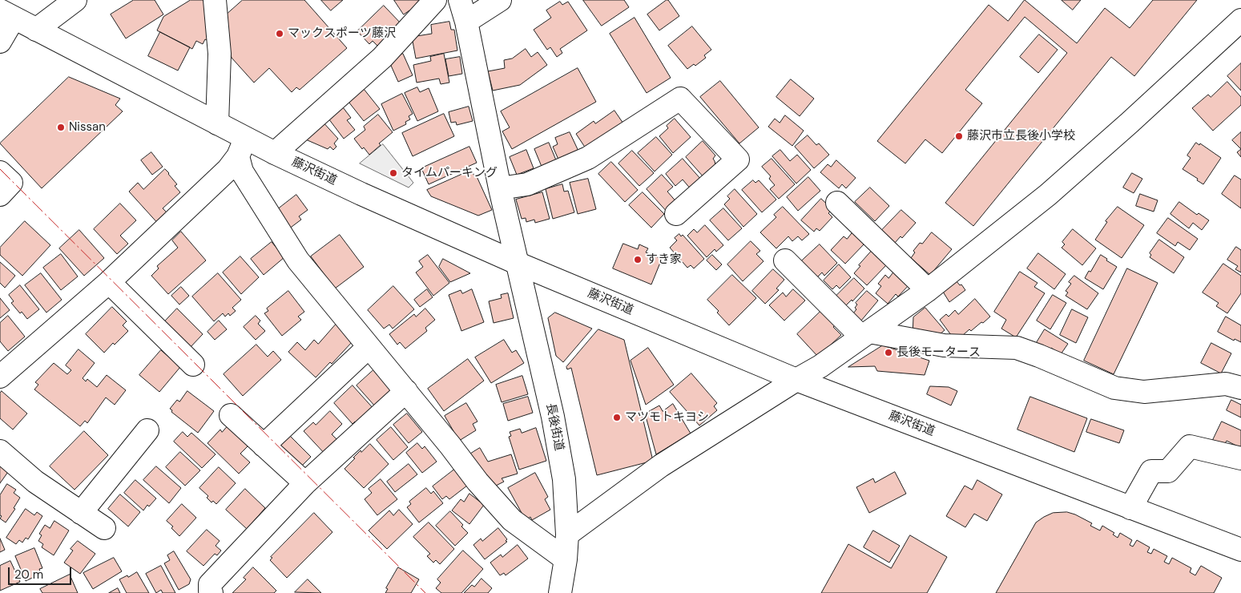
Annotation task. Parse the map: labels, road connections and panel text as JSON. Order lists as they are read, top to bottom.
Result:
{
  "streets": {
    "main road": ["藤沢街道", "長後街道"]
  },
  "crossings": [
    ["藤沢街道", "長後街道"]
  ],
  "places": [
    "マックスポーツ藤沢",
    "Nissan",
    "藤沢市立長後小学校",
    "タイムパーキング",
    "すき家",
    "長後モータース",
    "マツモトキヨシ"
  ],
  "scale_bar": "20 m"
}
